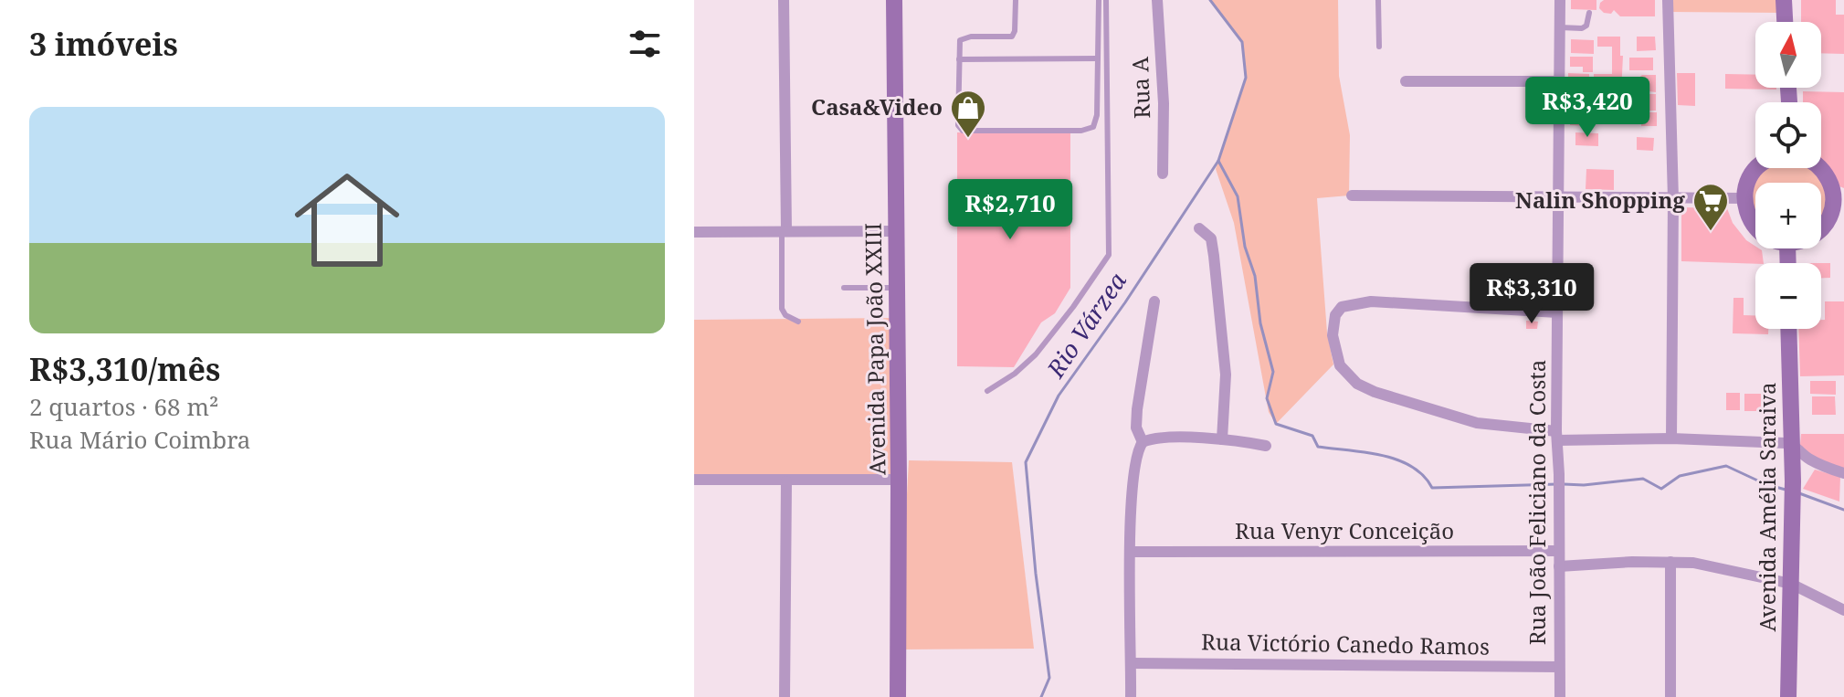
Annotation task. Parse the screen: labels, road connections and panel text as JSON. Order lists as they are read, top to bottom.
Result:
{
  "streets": {
    "street": [
      "Rua A",
      "Avenida Papa João XXIII",
      "Rua João Feliciano da Costa",
      "Avenida Amélia Saraiva",
      "Rua Venyr Conceição",
      "Rua Victório Canedo Ramos"
    ]
  },
  "crossings": [
    ["Rua João Feliciano da Costa", "Rua Venyr Conceição"],
    ["Rua João Feliciano da Costa", "Rua Victório Canedo Ramos"]
  ],
  "water": ["Rio Várzea"],
  "places": {
    "shop": ["Casa&Video"],
    "supermarket": ["Nalin Shopping"]
  },
  "north": "top",
  "page": {
    "heading": "3 imóveis",
    "map_buttons": ["+", "−"],
    "price": ["R$3,420", "R$2,710", "R$3,310"],
    "list": [
      {
        "name": "R$3,310/mês",
        "note": "2 quartos · 68 m² · Rua Mário Coimbra"
      }
    ]
  }
}
